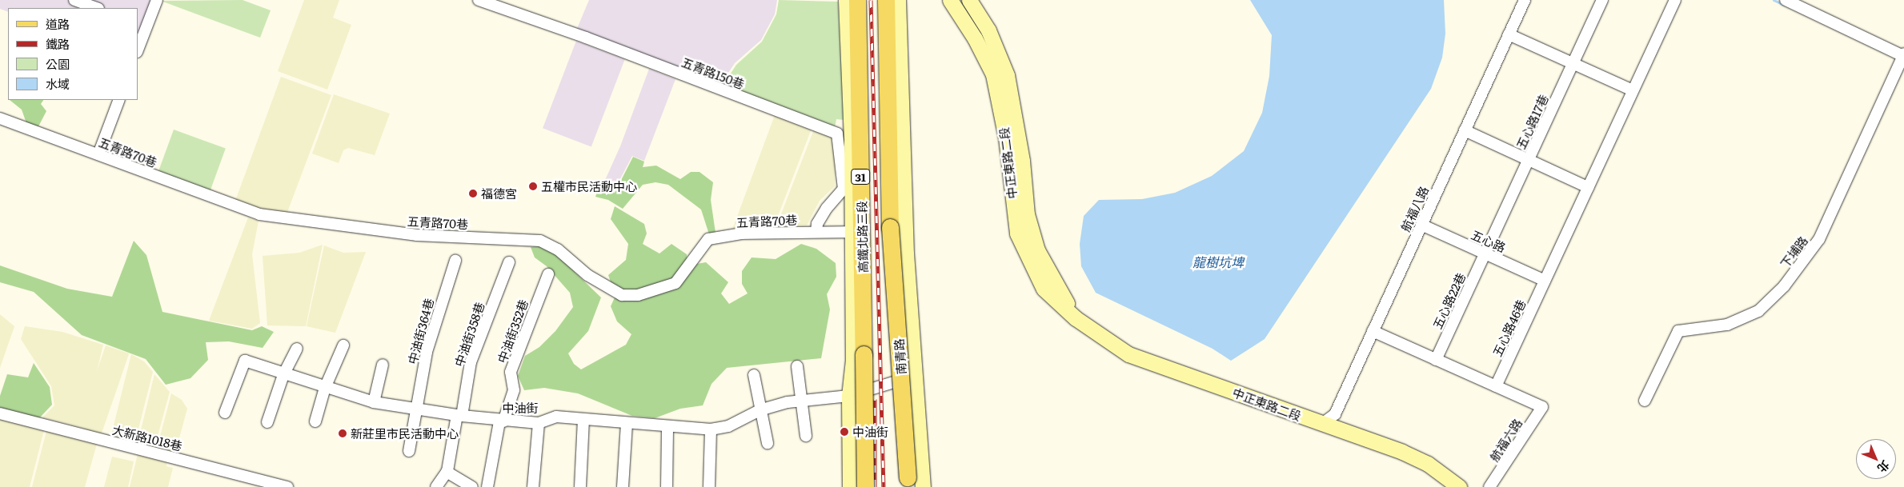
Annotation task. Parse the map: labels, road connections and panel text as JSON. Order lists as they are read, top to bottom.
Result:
{
  "streets": {
    "main road": [
      "中正東路二段",
      "31",
      "高鐵北路三段",
      "南青路"
    ],
    "street": [
      "五青路150巷",
      "五心路17巷",
      "五青路70巷",
      "航福八路",
      "五心路",
      "下埔路",
      "五心路22巷",
      "五心路46巷",
      "中油街364巷",
      "中油街352巷",
      "中油街358巷",
      "中油街",
      "大新路1018巷",
      "航福六路"
    ]
  },
  "crossings": [
    ["五青路150巷", "五青路70巷"],
    ["五心路17巷", "五心路"],
    ["五心路17巷", "五心路22巷"],
    ["五青路70巷", "高鐵北路三段"],
    ["中正東路二段", "航福八路"],
    ["航福八路", "五心路"],
    ["五心路", "五心路22巷"],
    ["五心路", "五心路46巷"],
    ["五心路46巷", "航福六路"],
    ["中油街364巷", "中油街"],
    ["中油街352巷", "中油街"],
    ["中油街358巷", "中油街"],
    ["南青路", "中油街"]
  ],
  "water": ["龍樹坑埤"],
  "places": [
    "五權市民活動中心",
    "福德宮",
    "中油街",
    "新莊里市民活動中心"
  ],
  "legend": [
    "道路",
    "鐵路",
    "公園",
    "水域"
  ],
  "north": "bottom right"
}
